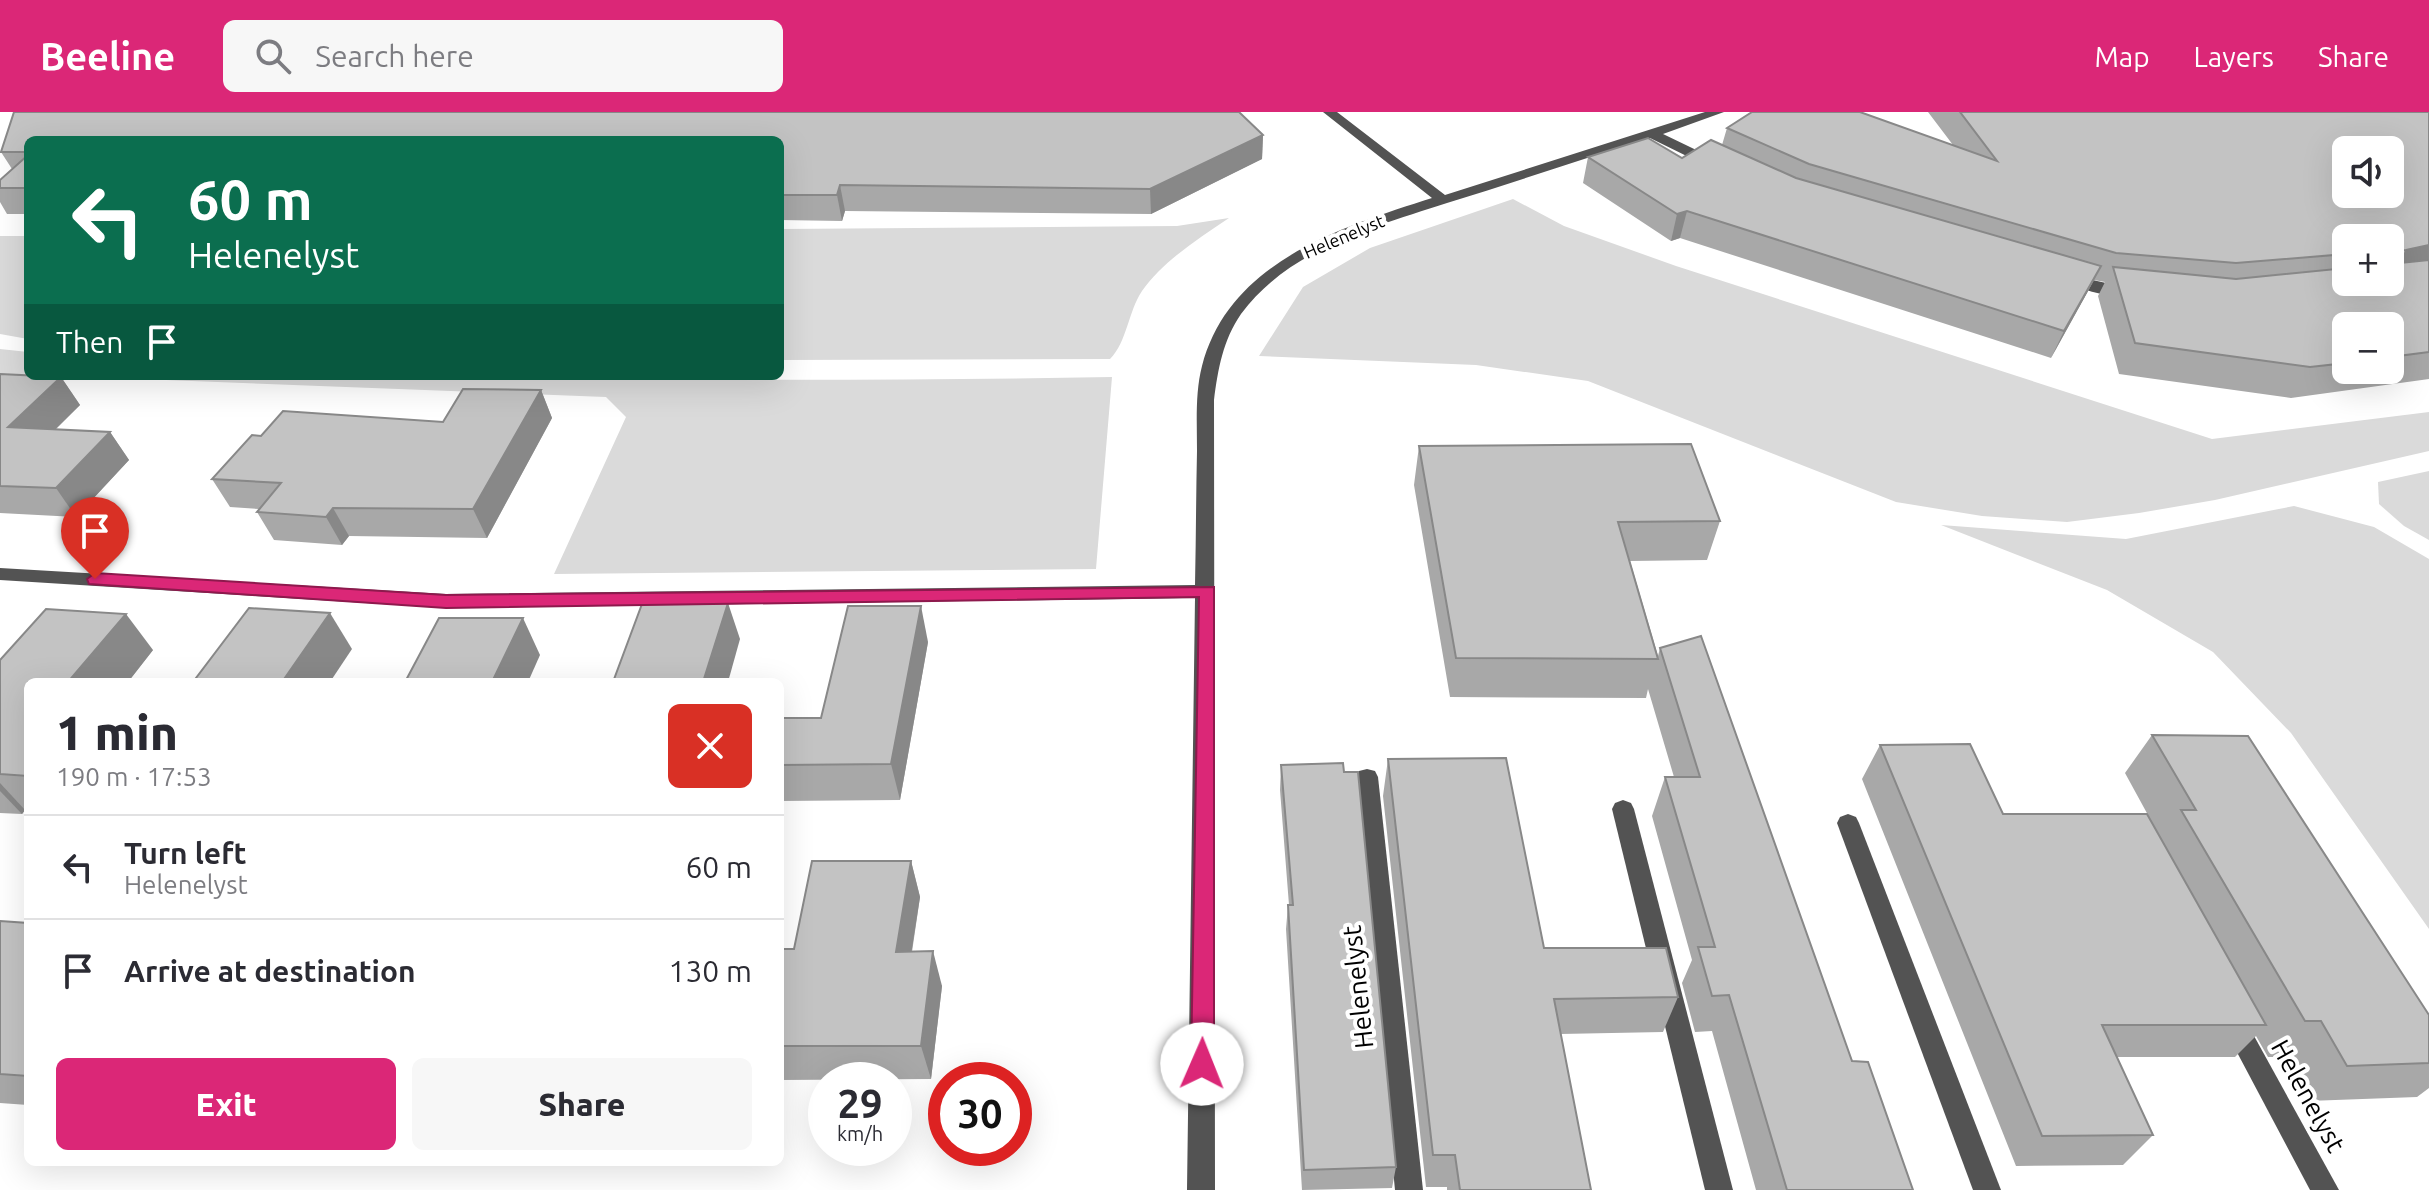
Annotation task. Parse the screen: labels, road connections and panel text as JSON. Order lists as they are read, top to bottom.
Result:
{
  "streets": {
    "street": ["Helenelyst"]
  },
  "page": {
    "header": "Beeline",
    "search": "Search here",
    "nav": ["Map", "Layers", "Share"],
    "map_buttons": ["+", "−"],
    "turn": ["60 m", "Helenelyst"],
    "then": "Then",
    "heading": ["1 min", "190 m · 17:53"],
    "list": [
      {
        "name": "Turn left",
        "note": "Helenelyst",
        "value": "60 m"
      },
      {
        "name": "Arrive at destination",
        "value": "130 m"
      }
    ],
    "buttons": ["Exit", "Share"],
    "speed": "29 km/h",
    "limit": "30"
  }
}
